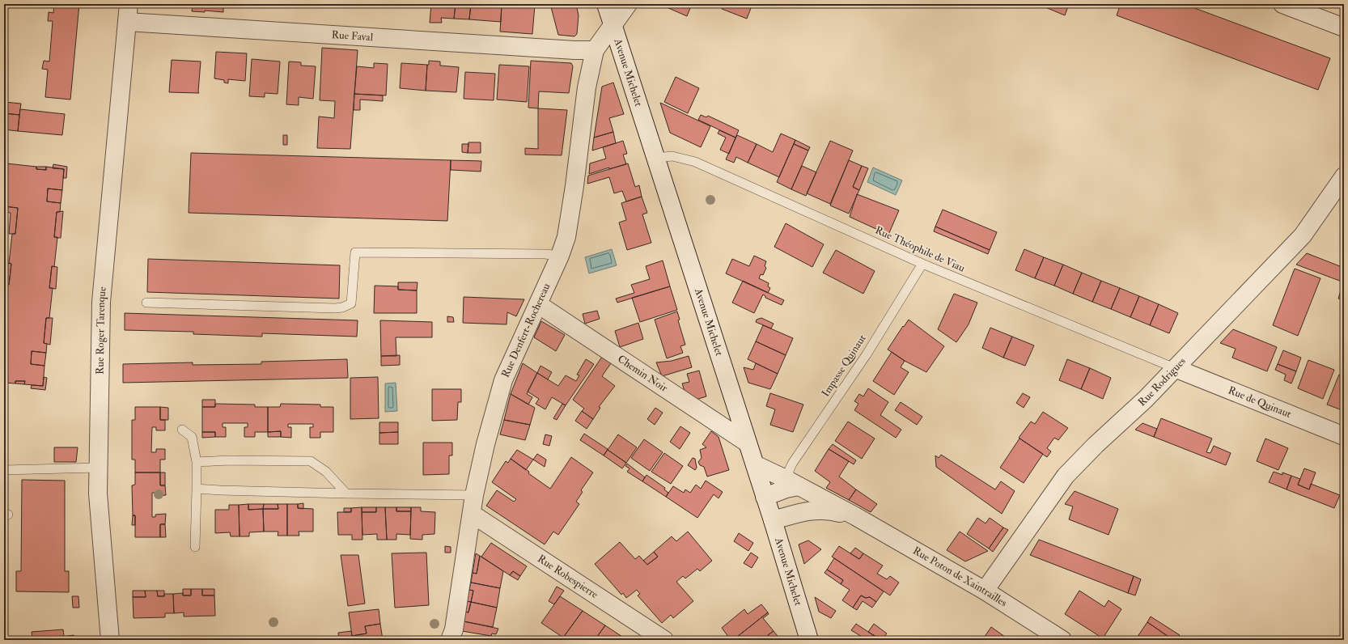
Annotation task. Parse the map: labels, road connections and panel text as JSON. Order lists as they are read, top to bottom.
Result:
{
  "streets": {
    "street": [
      "Rue Faval",
      "Avenue Michelet",
      "Rue Denfert-Rochereau",
      "Rue Roger Tarenque",
      "Chemin Noir",
      "Rue Rodrigues",
      "Rue de Quinaut",
      "Rue Robespierre",
      "Rue Poton de Xaintrailles"
    ],
    "lane": ["Rue Théophile de Viau", "Impasse Quinaut"]
  },
  "crossings": [
    ["Rue Faval", "Rue Denfert-Rochereau"],
    ["Rue Faval", "Rue Roger Tarenque"],
    ["Avenue Michelet", "Rue Théophile de Viau"],
    ["Avenue Michelet", "Rue Denfert-Rochereau"],
    ["Avenue Michelet", "Chemin Noir"],
    ["Avenue Michelet", "Rue Poton de Xaintrailles"],
    ["Rue Théophile de Viau", "Impasse Quinaut"],
    ["Rue Théophile de Viau", "Rue Rodrigues"],
    ["Rue Théophile de Viau", "Rue de Quinaut"],
    ["Rue Denfert-Rochereau", "Chemin Noir"],
    ["Rue Denfert-Rochereau", "Rue Robespierre"],
    ["Impasse Quinaut", "Rue Poton de Xaintrailles"],
    ["Rue Rodrigues", "Rue de Quinaut"],
    ["Rue Rodrigues", "Rue Poton de Xaintrailles"]
  ]
}
